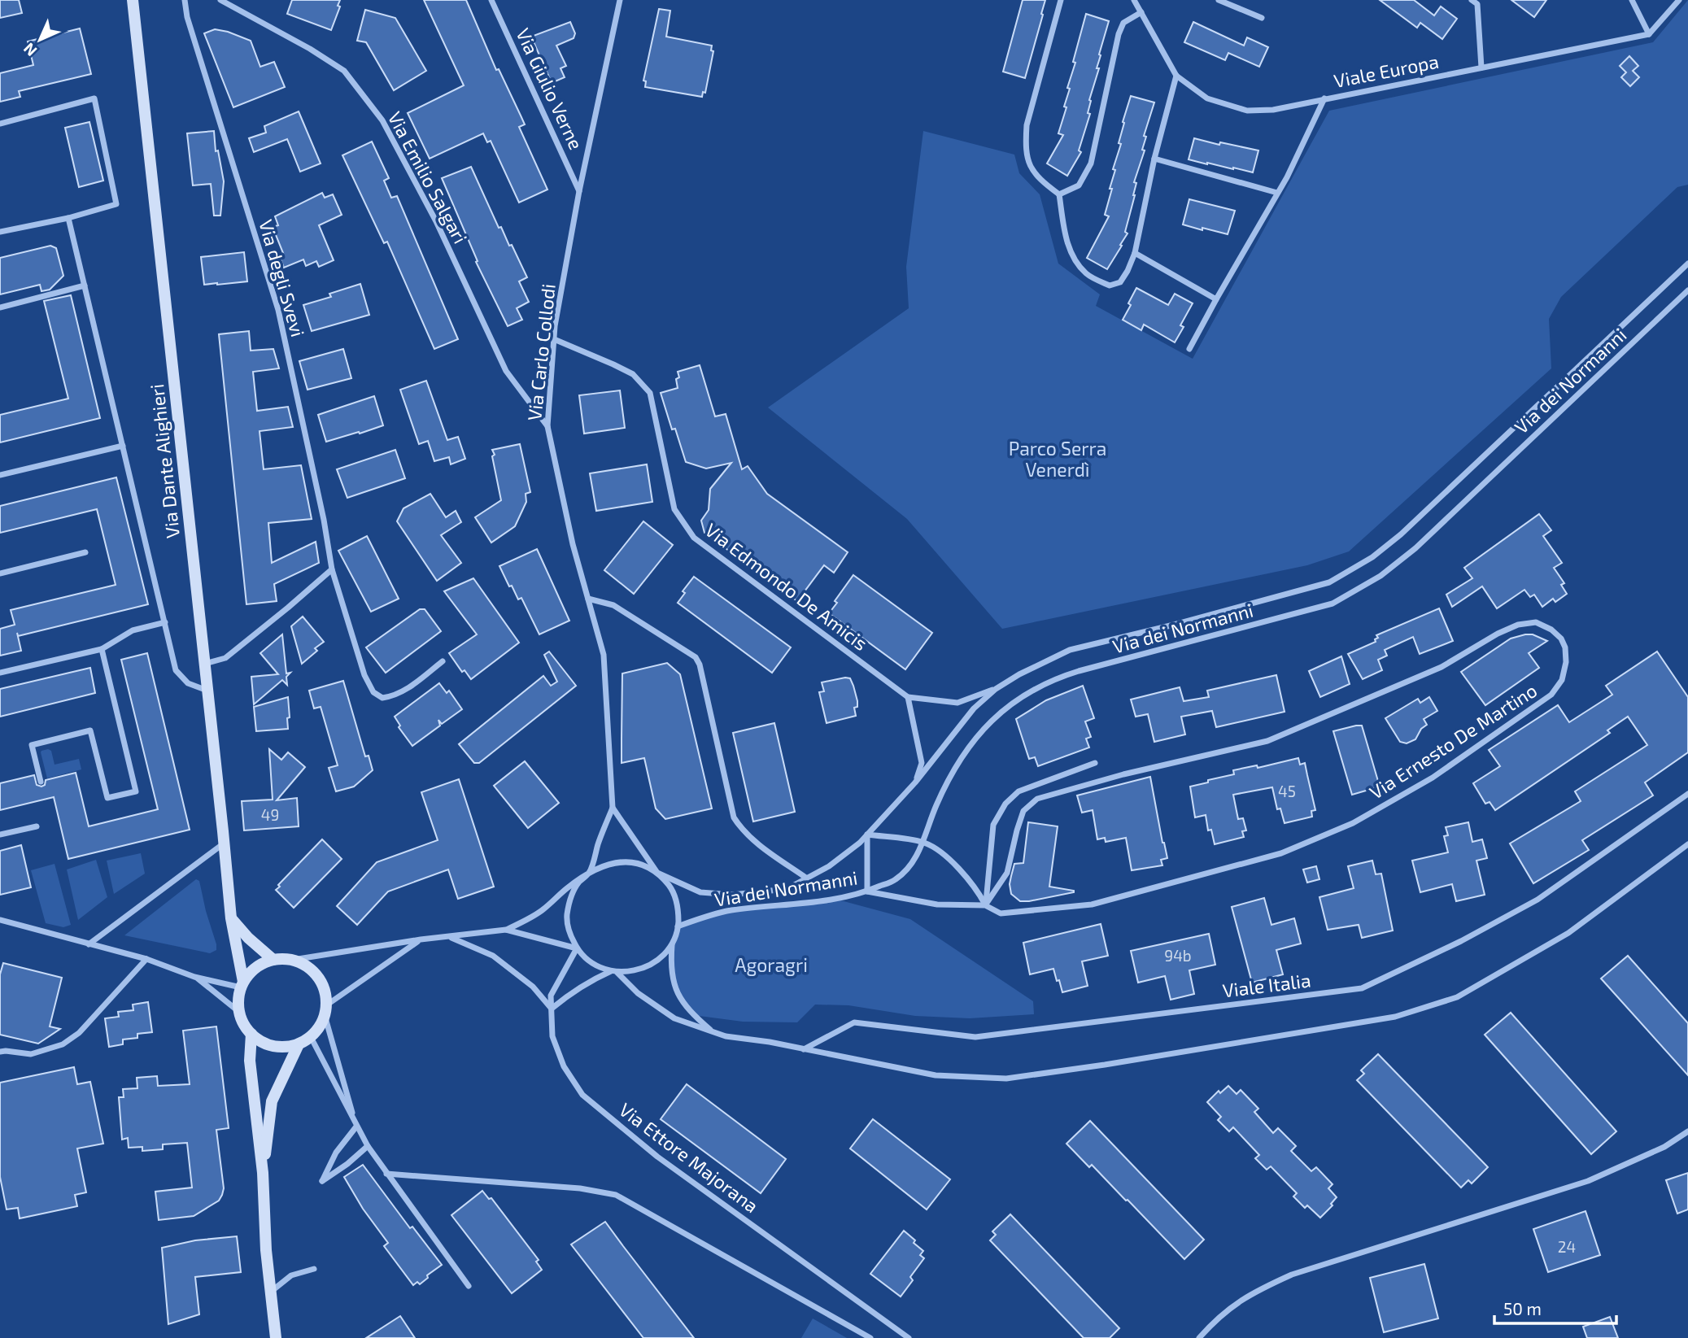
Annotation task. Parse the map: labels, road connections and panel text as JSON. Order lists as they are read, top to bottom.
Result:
{
  "streets": {
    "main road": ["Via Dante Alighieri"],
    "street": [
      "Viale Europa",
      "Via Giulio Verne",
      "Via Emilio Salgari",
      "Via degli Svevi",
      "Via Carlo Collodi",
      "Via dei Normanni",
      "Via Edmondo De Amicis",
      "Via Ernesto De Martino",
      "Viale Italia",
      "Via Ettore Majorana"
    ]
  },
  "crossings": [
    ["Via Giulio Verne", "Via Carlo Collodi"],
    ["Via Emilio Salgari", "Via Carlo Collodi"],
    ["Via Carlo Collodi", "Via Edmondo De Amicis"],
    ["Via dei Normanni", "Via Ettore Majorana"]
  ],
  "parks": ["Parco Serra Venerdì", "Agoragri"],
  "house_numbers": [
    "45",
    "49",
    "94b",
    "24"
  ],
  "scale_bar": "50 m",
  "north": "bottom left"
}
